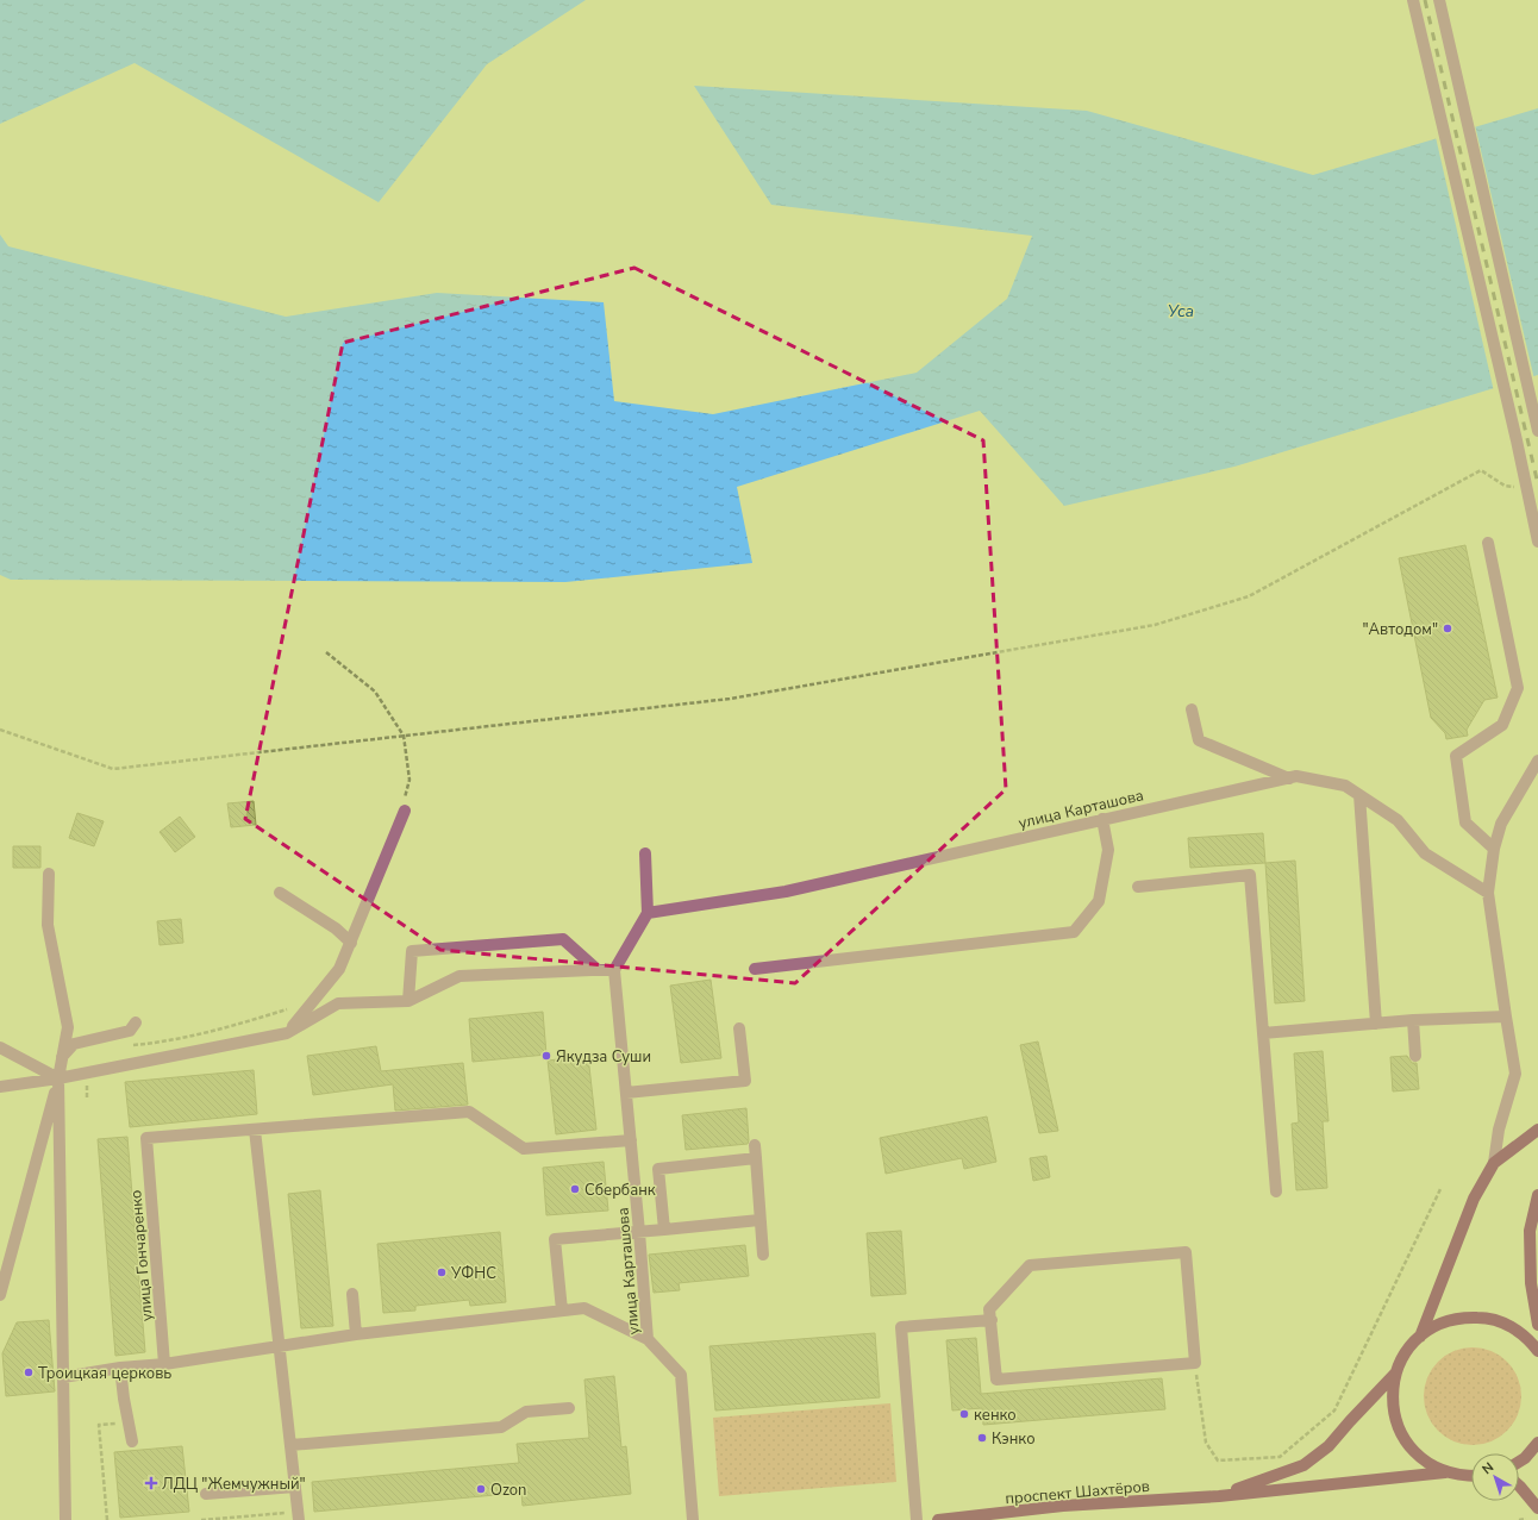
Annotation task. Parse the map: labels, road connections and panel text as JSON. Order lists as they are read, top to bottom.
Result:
{
  "streets": {
    "main road": ["проспект Шахтёров"],
    "street": ["улица Карташова", "улица Гончаренко"]
  },
  "crossings": [
    ["улица Карташова", "улица Гончаренко"]
  ],
  "water": ["Уса"],
  "places": {
    "other": [
      "\"Автодом\"",
      "Якудза Суши",
      "Сбербанк",
      "УФНС",
      "Троицкая церковь",
      "кенко",
      "Кэнко",
      "Ozon"
    ],
    "health": ["ЛДЦ \"Жемчужный\""]
  },
  "north": "top left"
}
